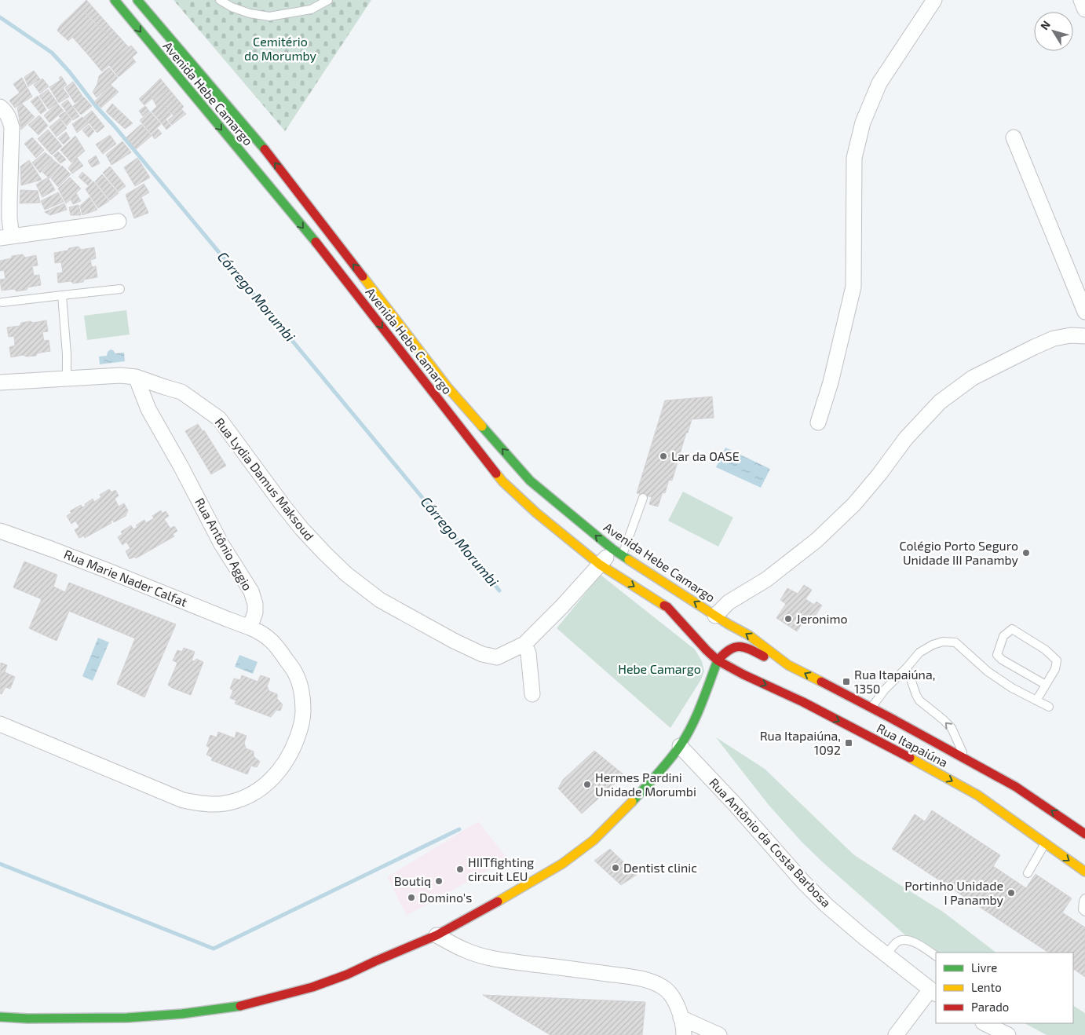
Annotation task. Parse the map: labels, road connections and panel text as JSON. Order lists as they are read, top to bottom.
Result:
{
  "streets": {
    "main road": ["Avenida Hebe Camargo", "Rua Itapaiúna"],
    "street": [
      "Rua Lydia Damus Maksoud",
      "Rua Antônio Aggio",
      "Rua Marie Nader Calfat",
      "Rua Antônio da Costa Barbosa"
    ]
  },
  "crossings": [
    ["Avenida Hebe Camargo", "Rua Lydia Damus Maksoud"],
    ["Avenida Hebe Camargo", "Rua Itapaiúna"],
    ["Rua Lydia Damus Maksoud", "Rua Antônio Aggio"],
    ["Rua Antônio Aggio", "Rua Marie Nader Calfat"]
  ],
  "water": ["Córrego Morumbi"],
  "parks": ["Cemitério do Morumby", "Hebe Camargo"],
  "places": {
    "other": [
      "Lar da OASE",
      "Colégio Porto Seguro Unidade III Panamby",
      "Jeronimo",
      "Hermes Pardini Unidade Morumbi",
      "Dentist clinic",
      "HIITfighting circuit LEU",
      "Boutiq",
      "Portinho Unidade I Panamby",
      "Domino's"
    ],
    "transit": ["Rua Itapaiúna, 1350", "Rua Itapaiúna, 1092"]
  },
  "legend": ["Livre", "Lento", "Parado"],
  "north": "top left"
}
